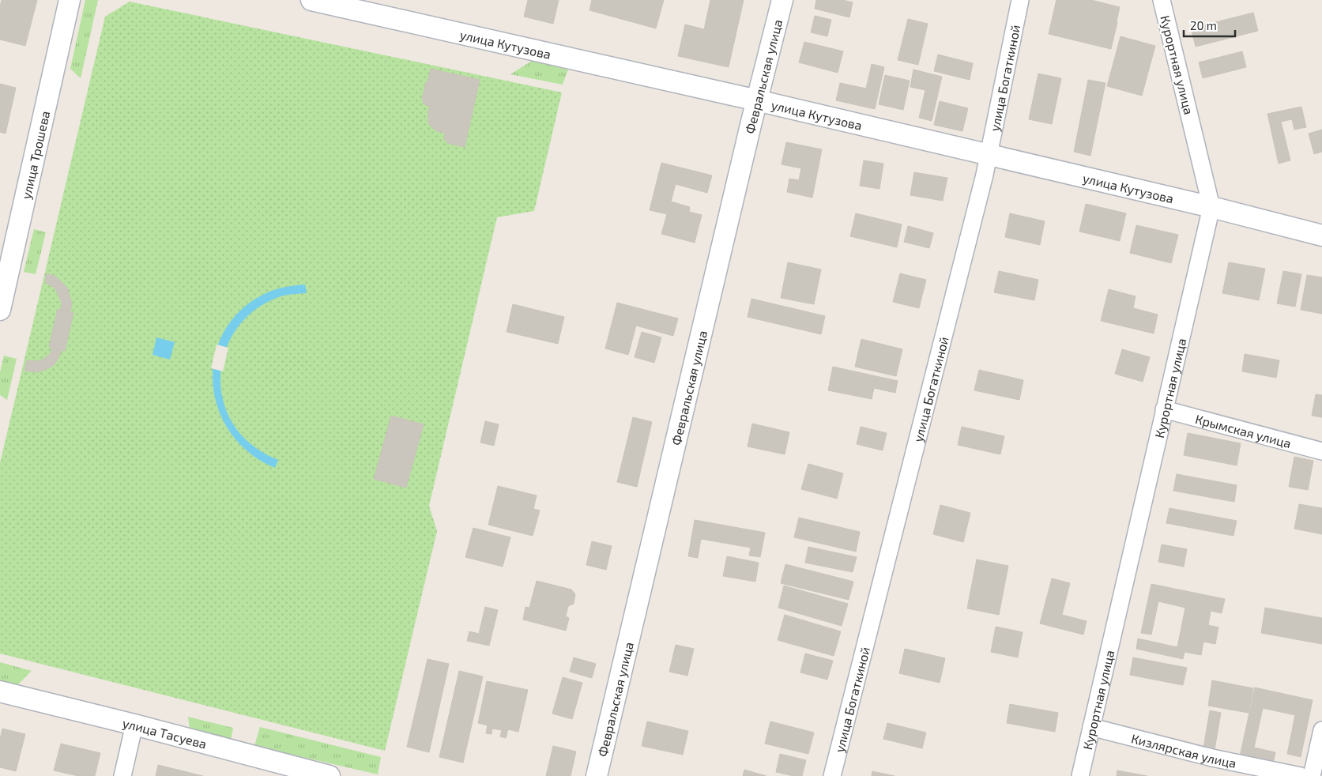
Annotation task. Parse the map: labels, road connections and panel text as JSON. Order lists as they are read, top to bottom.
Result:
{
  "streets": {
    "street": [
      "улица Кутузова",
      "Курортная улица",
      "Февральская улица",
      "улица Богаткиной",
      "улица Трошева",
      "Крымская улица",
      "улица Тасуева",
      "Кизлярская улица"
    ]
  },
  "crossings": [
    ["улица Кутузова", "Курортная улица"],
    ["улица Кутузова", "Февральская улица"],
    ["улица Кутузова", "улица Богаткиной"],
    ["Курортная улица", "Крымская улица"],
    ["Курортная улица", "Кизлярская улица"]
  ],
  "scale_bar": "20 m"
}
